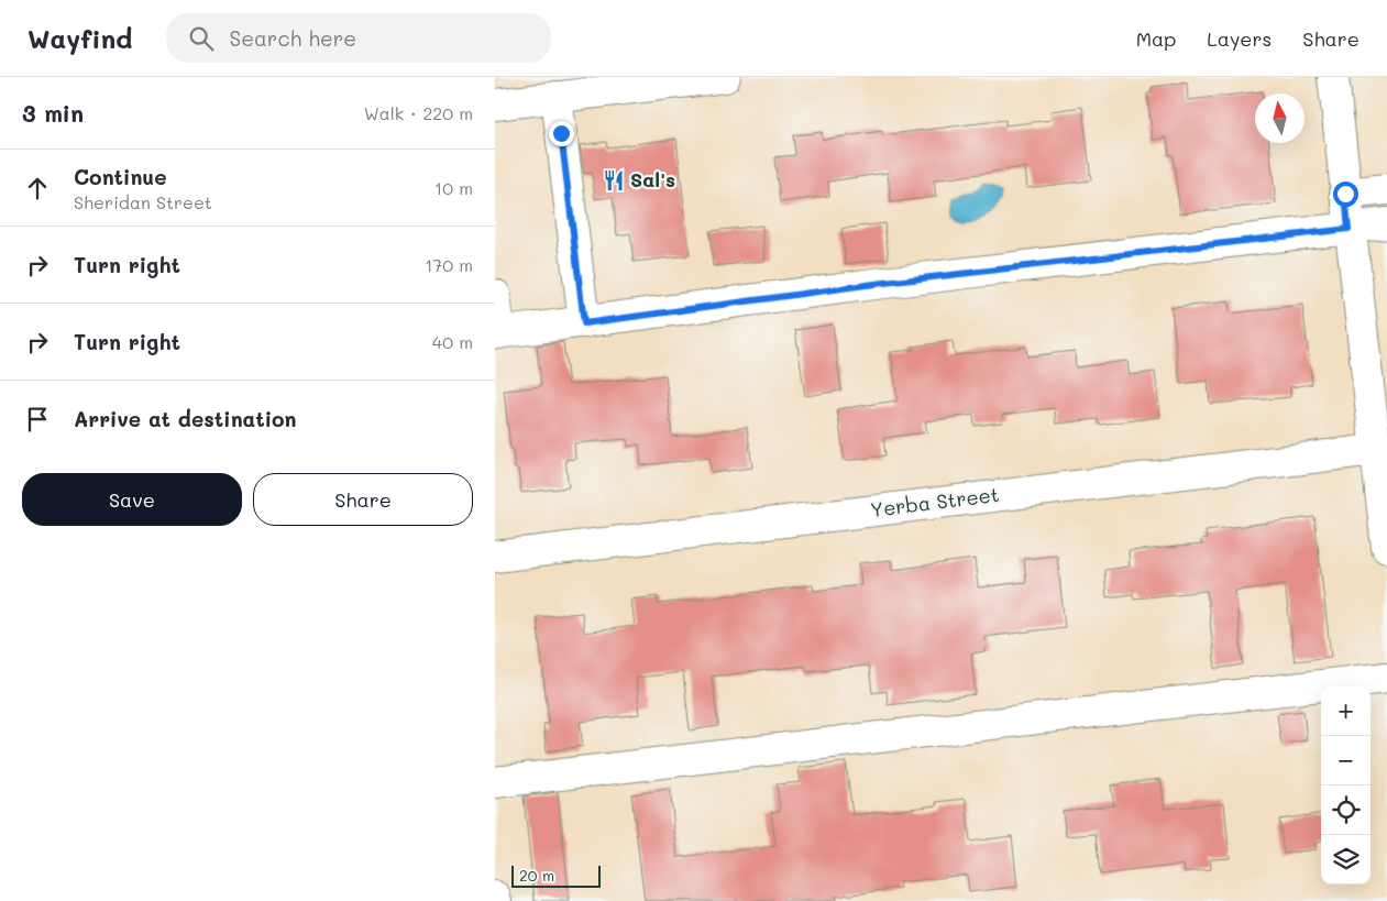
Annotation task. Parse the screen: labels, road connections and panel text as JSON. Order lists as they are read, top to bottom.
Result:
{
  "streets": {
    "street": ["Yerba Street"]
  },
  "places": {
    "restaurant": ["Sal's"]
  },
  "scale_bar": "20 m",
  "north": "top",
  "page": {
    "header": "Wayfind",
    "search": "Search here",
    "nav": ["Map", "Layers", "Share"],
    "heading": ["3 min", "Walk · 220 m"],
    "list": [
      ["Continue", "Sheridan Street", "10 m"],
      ["Turn right", "170 m"],
      ["Turn right", "40 m"],
      "Arrive at destination"
    ],
    "buttons": ["Save", "Share"],
    "map_buttons": ["+", "−"],
    "scale": "20 m"
  }
}
